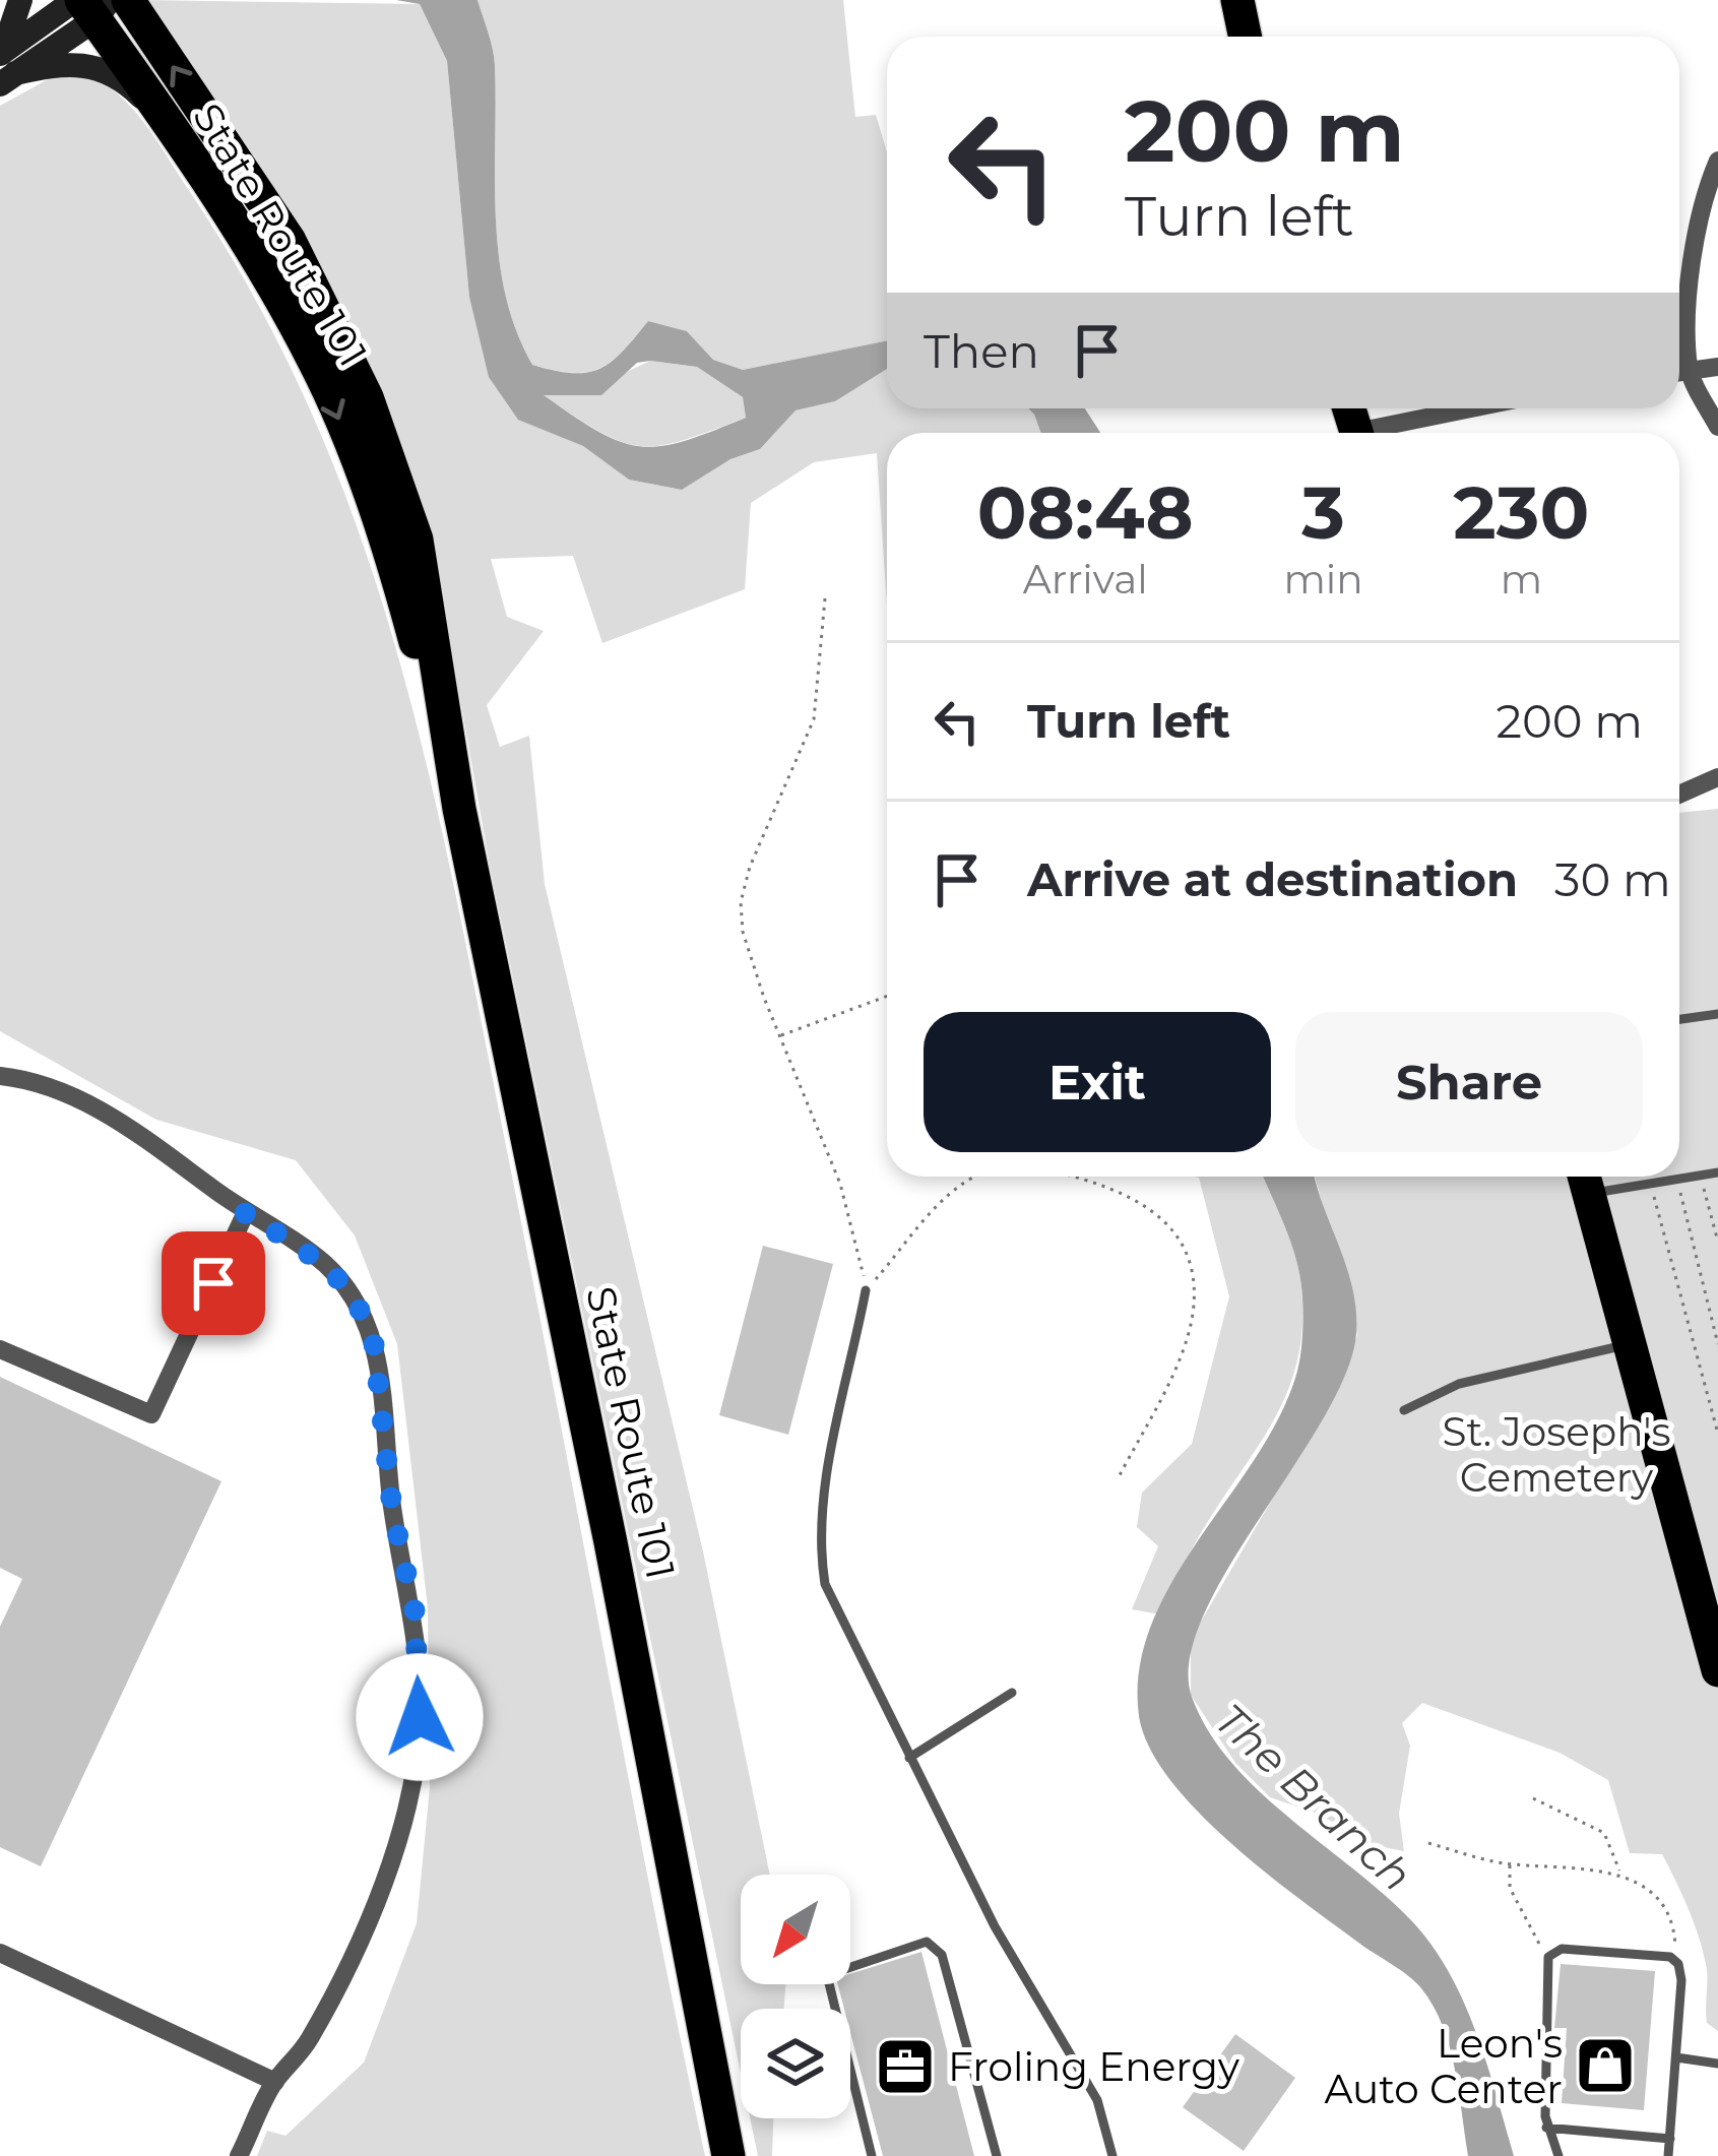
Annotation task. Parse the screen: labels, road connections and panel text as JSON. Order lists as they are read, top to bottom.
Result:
{
  "streets": {
    "highway": ["State Route 101"]
  },
  "water": ["The Branch"],
  "parks": ["St. Joseph's Cemetery"],
  "places": {
    "shop": ["Leon's Auto Center"],
    "office": ["Froling Energy"]
  },
  "north": "bottom left",
  "page": {
    "turn": ["200 m", "Turn left"],
    "then": "Then",
    "eta": [
      "08:48",
      "Arrival",
      "3",
      "min",
      "230",
      "m"
    ],
    "list": [
      {
        "name": "Turn left",
        "value": "200 m"
      },
      {
        "name": "Arrive at destination",
        "value": "30 m"
      }
    ],
    "buttons": ["Exit", "Share"]
  }
}
